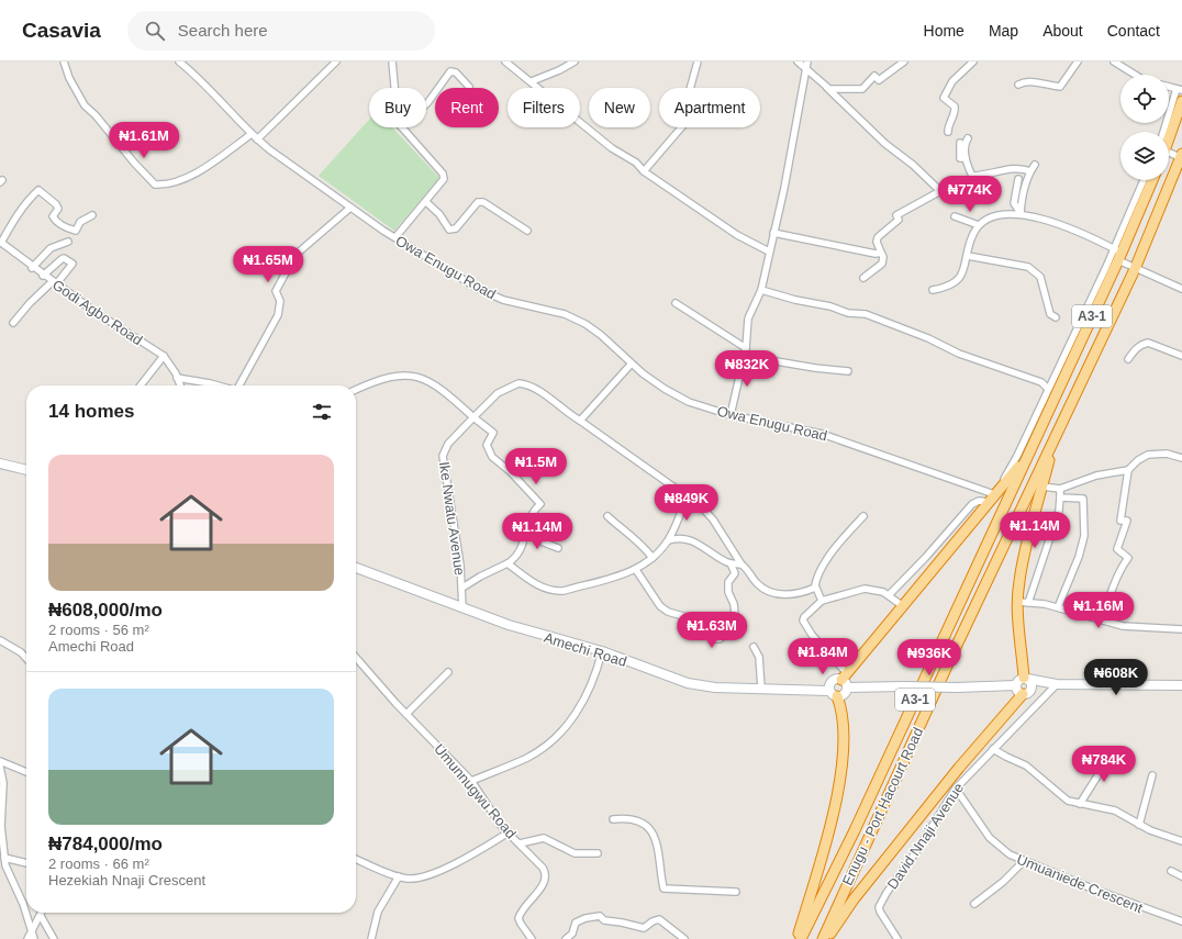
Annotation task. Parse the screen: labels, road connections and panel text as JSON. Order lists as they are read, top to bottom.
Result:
{
  "streets": {
    "highway": ["A3-1", "Enugu - Port Hacourt Road"],
    "main road": ["Amechi Road"],
    "street": [
      "Owa Enugu Road",
      "Godi Agbo Road",
      "Ike Nwatu Avenue",
      "Umunnugwu Road",
      "David Nnaji Avenue",
      "Umuaniede Crescent"
    ]
  },
  "crossings": [
    ["A3-1", "Enugu - Port Hacourt Road"],
    ["Ike Nwatu Avenue", "Amechi Road"],
    ["David Nnaji Avenue", "Umuaniede Crescent"]
  ],
  "page": {
    "header": "Casavia",
    "search": "Search here",
    "nav": [
      "Home",
      "Map",
      "About",
      "Contact"
    ],
    "chip": [
      "Buy",
      "Rent",
      "Filters",
      "New",
      "Apartment"
    ],
    "price": [
      "₦1.61M",
      "₦774K",
      "₦1.65M",
      "₦832K",
      "₦1.5M",
      "₦849K",
      "₦1.14M",
      "₦1.14M",
      "₦1.16M",
      "₦1.63M",
      "₦1.84M",
      "₦936K",
      "₦608K",
      "₦784K"
    ],
    "heading": "14 homes",
    "list": [
      {
        "name": "₦608,000/mo",
        "note": "2 rooms · 56 m² · Amechi Road"
      },
      {
        "name": "₦784,000/mo",
        "note": "2 rooms · 66 m² · Hezekiah Nnaji Crescent"
      }
    ]
  }
}
